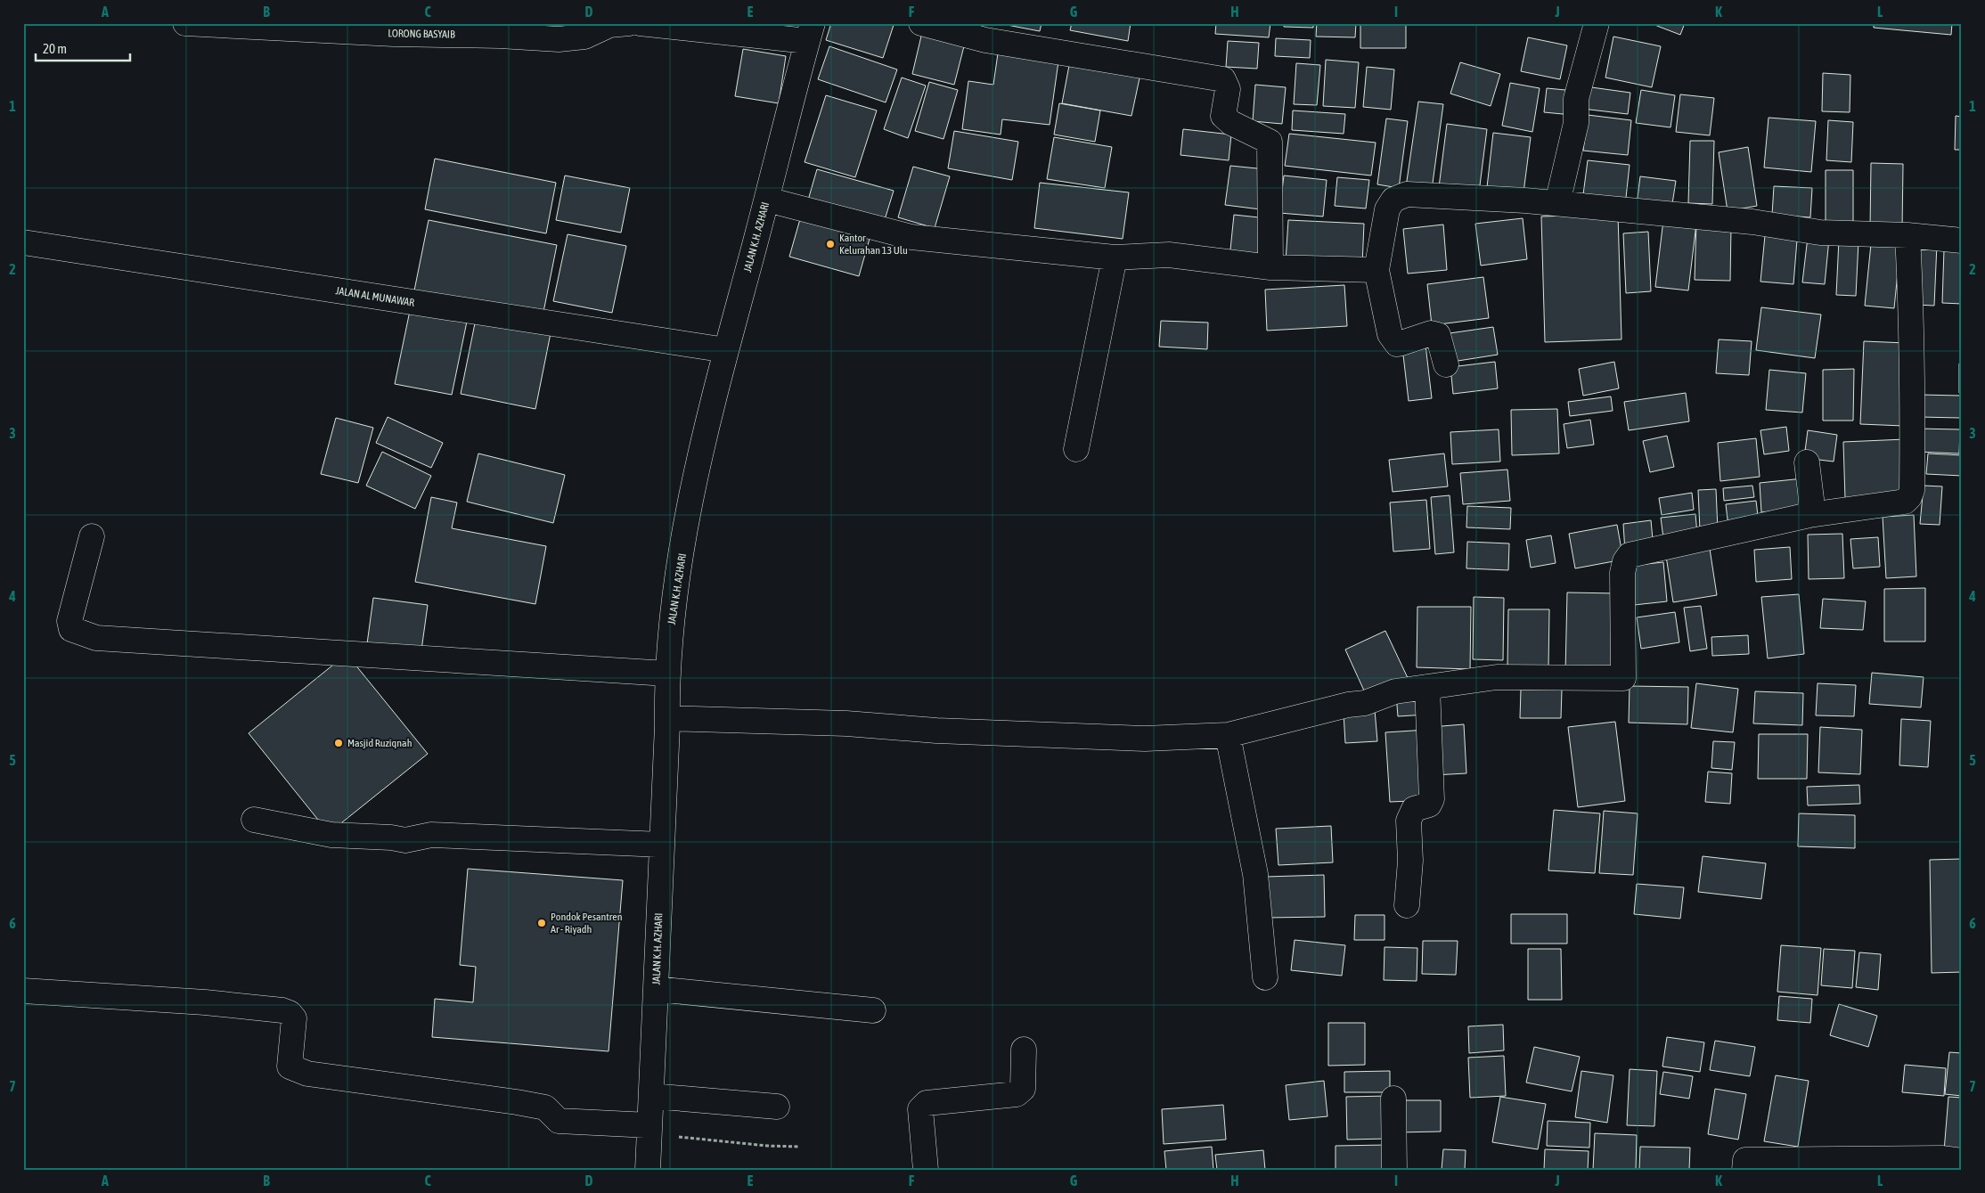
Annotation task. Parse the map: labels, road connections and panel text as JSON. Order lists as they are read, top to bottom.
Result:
{
  "streets": {
    "street": ["LORONG BASYAIB", "JALAN K.H. AZHARI", "JALAN AL MUNAWAR"]
  },
  "crossings": [
    ["JALAN K.H. AZHARI", "JALAN AL MUNAWAR"]
  ],
  "places": ["Kantor Kelurahan 13 Ulu", "Masjid Ruziqnah", "Pondok Pesantren Ar - Riyadh"],
  "scale_bar": "20 m",
  "grid": {
    "columns": [
      "A",
      "B",
      "C",
      "D",
      "E",
      "F",
      "G",
      "H",
      "I",
      "J",
      "K",
      "L"
    ],
    "rows": [
      "1",
      "2",
      "3",
      "4",
      "5",
      "6",
      "7"
    ]
  }
}
